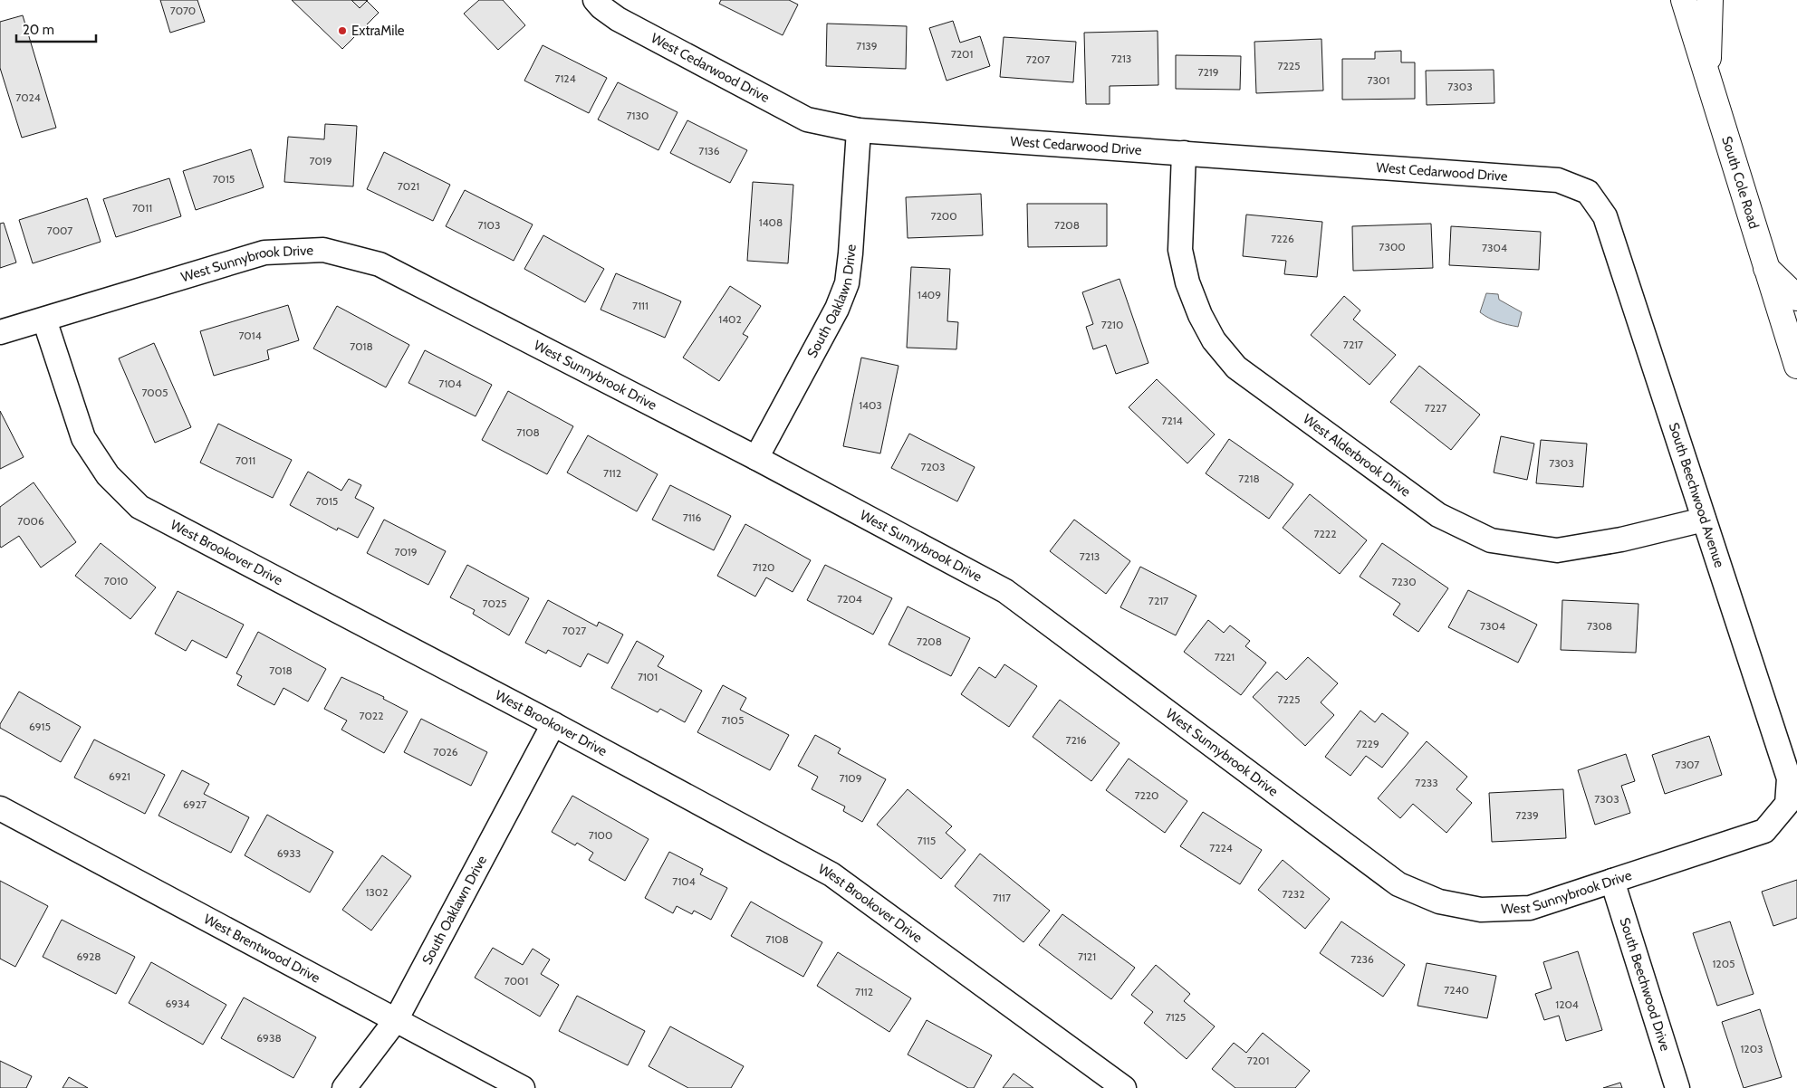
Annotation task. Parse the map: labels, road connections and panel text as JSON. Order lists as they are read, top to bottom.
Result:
{
  "streets": {
    "main road": ["South Cole Road"],
    "street": [
      "West Cedarwood Drive",
      "West Sunnybrook Drive",
      "South Oaklawn Drive",
      "West Alderbrook Drive",
      "South Beechwood Avenue",
      "West Brookover Drive",
      "West Brentwood Drive",
      "South Beechwood Drive"
    ]
  },
  "crossings": [
    ["West Cedarwood Drive", "South Oaklawn Drive"],
    ["West Cedarwood Drive", "West Alderbrook Drive"],
    ["West Cedarwood Drive", "South Beechwood Avenue"],
    ["West Sunnybrook Drive", "South Oaklawn Drive"],
    ["West Sunnybrook Drive", "South Beechwood Avenue"],
    ["West Sunnybrook Drive", "West Brookover Drive"],
    ["West Sunnybrook Drive", "South Beechwood Drive"],
    ["South Oaklawn Drive", "West Brookover Drive"],
    ["South Oaklawn Drive", "West Brentwood Drive"],
    ["West Alderbrook Drive", "South Beechwood Avenue"]
  ],
  "places": ["ExtraMile"],
  "house_numbers": [
    "7070",
    "7139",
    "7201",
    "7213",
    "7207",
    "7225",
    "7219",
    "7124",
    "7301",
    "7303",
    "7024",
    "7130",
    "7136",
    "7019",
    "7015",
    "7021",
    "7011",
    "7200",
    "1408",
    "7103",
    "7208",
    "7007",
    "7226",
    "7300",
    "7304",
    "1409",
    "7111",
    "1402",
    "7210",
    "7014",
    "7217",
    "7018",
    "7104",
    "7005",
    "1403",
    "7227",
    "7214",
    "7108",
    "7011",
    "7303",
    "7203",
    "7112",
    "7218",
    "7015",
    "7116",
    "7006",
    "7222",
    "7019",
    "7213",
    "7120",
    "7010",
    "7230",
    "7204",
    "7217",
    "7025",
    "7304",
    "7308",
    "7027",
    "7208",
    "7221",
    "7018",
    "7101",
    "7225",
    "7022",
    "7105",
    "6915",
    "7216",
    "7229",
    "7026",
    "7307",
    "6921",
    "7109",
    "7233",
    "7220",
    "7303",
    "6927",
    "7239",
    "7100",
    "7115",
    "7224",
    "6933",
    "7104",
    "1302",
    "7232",
    "7117",
    "7108",
    "6928",
    "7121",
    "7236",
    "1205",
    "7001",
    "7240",
    "7112",
    "6934",
    "1204",
    "7125",
    "6938",
    "1203",
    "7201"
  ],
  "scale_bar": "20 m"
}
